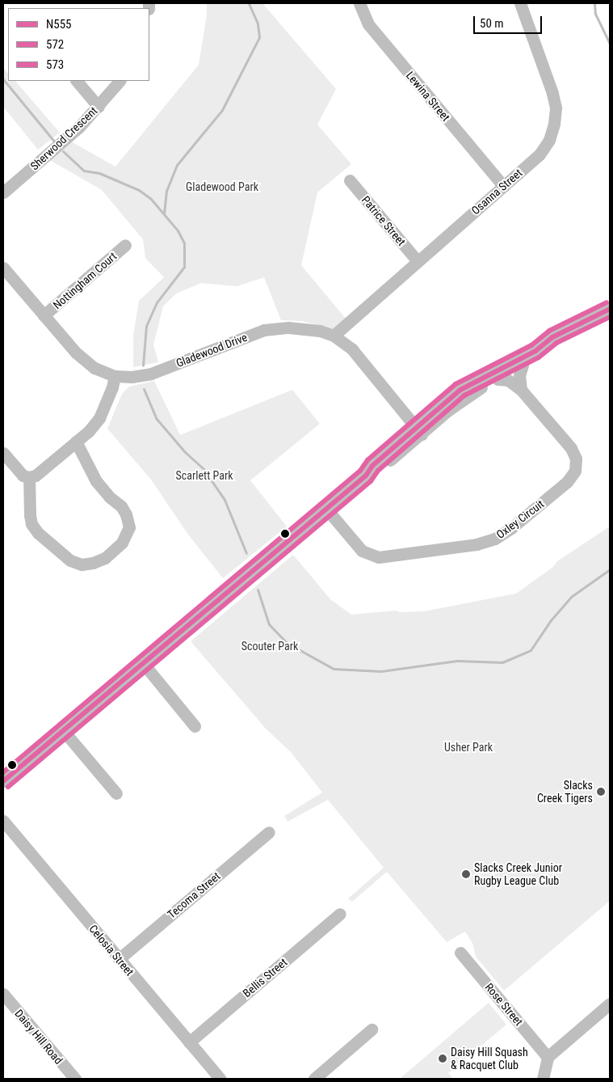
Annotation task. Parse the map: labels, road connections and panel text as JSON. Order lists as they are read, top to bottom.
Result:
{
  "streets": {
    "street": [
      "Lewina Street",
      "Sherwood Crescent",
      "Osanna Street",
      "Patrice Street",
      "Nottingham Court",
      "Gladewood Drive",
      "Oxley Circuit",
      "Tecoma Street",
      "Celosia Street",
      "Bellis Street",
      "Rose Street",
      "Daisy Hill Road"
    ]
  },
  "crossings": [
    ["Lewina Street", "Osanna Street"],
    ["Osanna Street", "Patrice Street"],
    ["Osanna Street", "Gladewood Drive"],
    ["Nottingham Court", "Gladewood Drive"],
    ["Tecoma Street", "Celosia Street"],
    ["Celosia Street", "Bellis Street"]
  ],
  "parks": [
    "Gladewood Park",
    "Scarlett Park",
    "Scouter Park",
    "Usher Park"
  ],
  "places": ["Slacks Creek Tigers", "Slacks Creek Junior Rugby League Club", "Daisy Hill Squash & Racquet Club"],
  "lines": ["transit line 573", "transit line N555", "transit line 572"],
  "legend": ["N555", "572", "573"],
  "scale_bar": "50 m"
}
